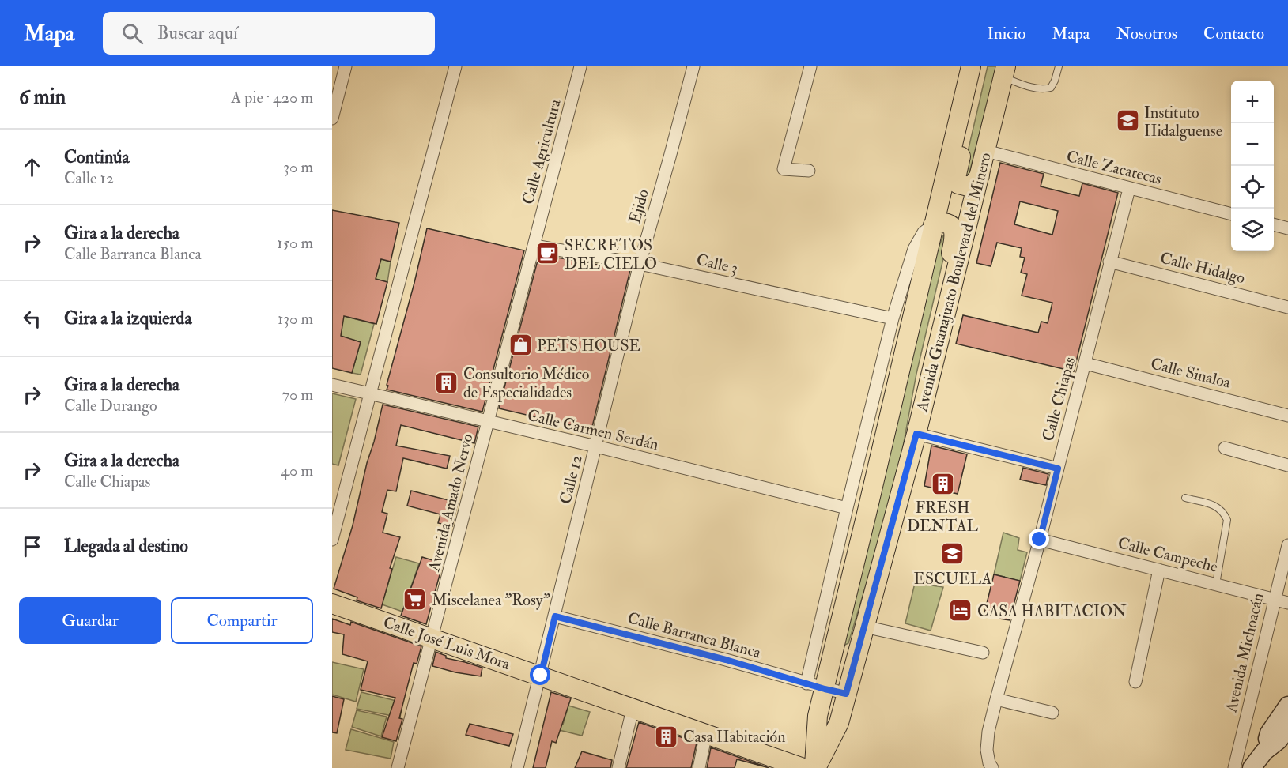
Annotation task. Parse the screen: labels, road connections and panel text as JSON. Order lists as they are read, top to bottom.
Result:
{
  "streets": {
    "main road": ["Avenida Guanajuato Boulevard del Minero", "Calle José Luis Mora"],
    "street": [
      "Calle Agricultura",
      "Calle Zacatecas",
      "Ejido",
      "Calle 3",
      "Calle Hidalgo",
      "Calle Sinaloa",
      "Calle Chiapas",
      "Calle Carmen Serdán",
      "Calle 12",
      "Avenida Amado Nervo",
      "Calle Campeche",
      "Calle Barranca Blanca",
      "Avenida Michoacán"
    ]
  },
  "crossings": [
    ["Calle Agricultura", "Calle 3"],
    ["Calle Agricultura", "Avenida Amado Nervo"],
    ["Calle Zacatecas", "Avenida Guanajuato Boulevard del Minero"],
    ["Calle Zacatecas", "Calle Chiapas"],
    ["Ejido", "Calle 3"],
    ["Ejido", "Calle 12"],
    ["Calle 3", "Calle 12"],
    ["Calle 3", "Avenida Amado Nervo"],
    ["Calle Hidalgo", "Calle Chiapas"],
    ["Avenida Guanajuato Boulevard del Minero", "Calle Barranca Blanca"],
    ["Calle Sinaloa", "Calle Chiapas"],
    ["Calle Chiapas", "Calle Campeche"],
    ["Calle Carmen Serdán", "Calle 12"],
    ["Calle Carmen Serdán", "Avenida Amado Nervo"],
    ["Calle 12", "Calle Barranca Blanca"],
    ["Calle 12", "Calle José Luis Mora"],
    ["Avenida Amado Nervo", "Calle José Luis Mora"],
    ["Calle Campeche", "Avenida Michoacán"]
  ],
  "places": {
    "school or university": ["Instituto Hidalguense", "ESCUELA"],
    "cafe": ["SECRETOS DEL CIELO"],
    "shop": ["PETS HOUSE"],
    "building": ["Consultorio Médico de Especialidades", "FRESH DENTAL", "Casa Habitación"],
    "supermarket": ["Miscelanea \"Rosy\""],
    "hotel": ["CASA HABITACION"]
  },
  "page": {
    "header": "Mapa",
    "search": "Buscar aquí",
    "nav": [
      "Inicio",
      "Mapa",
      "Nosotros",
      "Contacto"
    ],
    "heading": ["6 min", "A pie · 420 m"],
    "map_buttons": ["+", "−"],
    "list": [
      ["Continúa", "Calle 12", "30 m"],
      ["Gira a la derecha", "Calle Barranca Blanca", "150 m"],
      ["Gira a la izquierda", "130 m"],
      ["Gira a la derecha", "Calle Durango", "70 m"],
      ["Gira a la derecha", "Calle Chiapas", "40 m"],
      "Llegada al destino"
    ],
    "buttons": ["Guardar", "Compartir"]
  }
}
